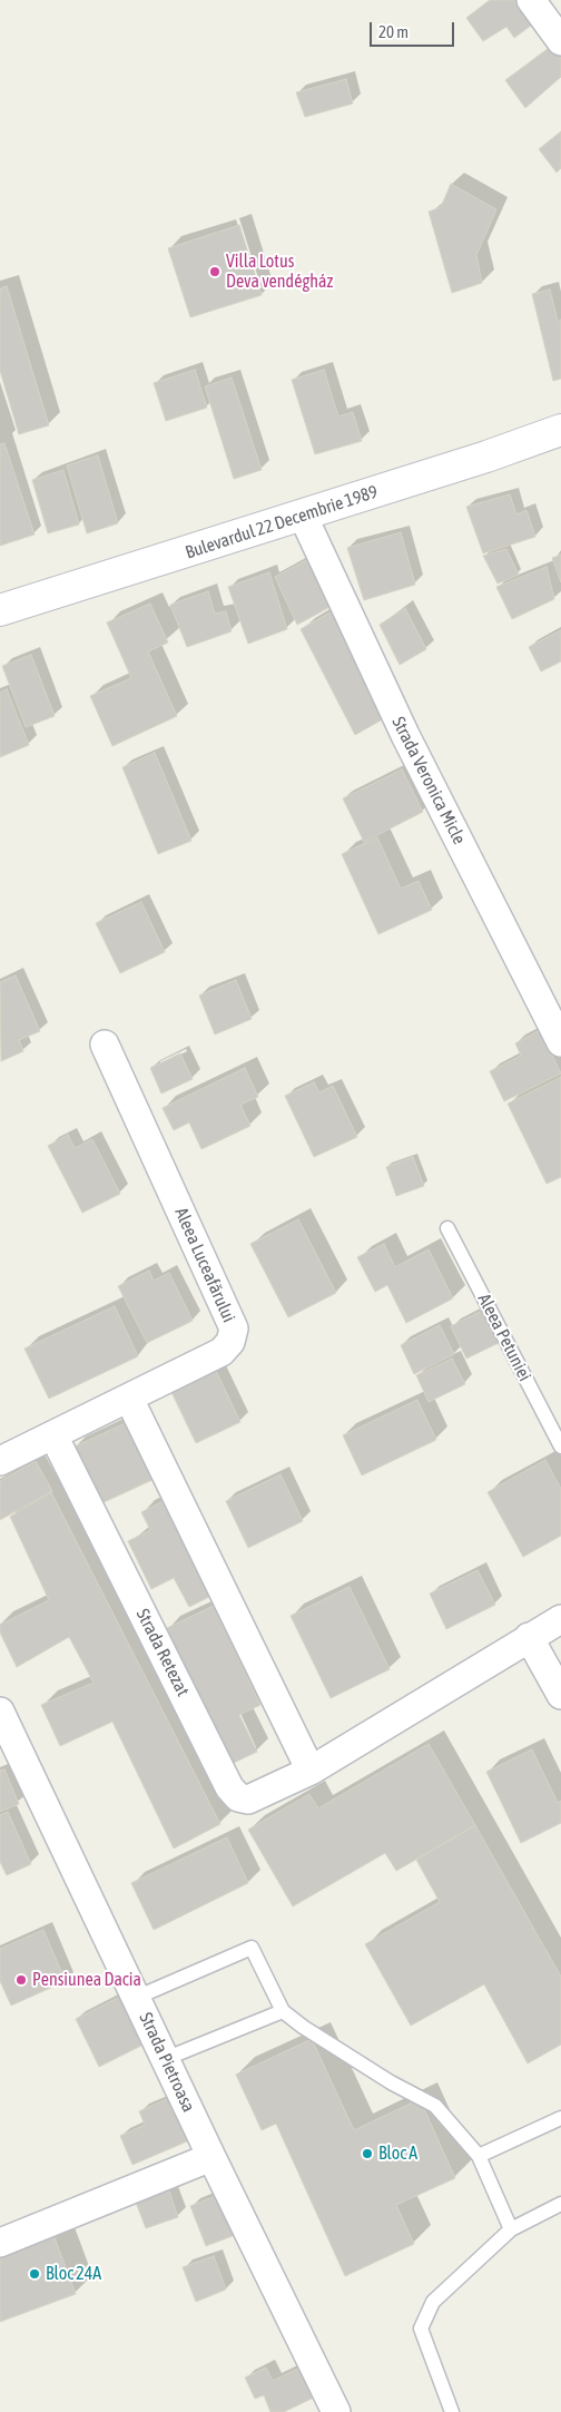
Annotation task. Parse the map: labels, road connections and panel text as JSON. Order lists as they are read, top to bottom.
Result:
{
  "streets": {
    "main road": ["Bulevardul 22 Decembrie 1989"],
    "street": [
      "Strada Veronica Micle",
      "Aleea Luceafărului",
      "Strada Retezat",
      "Strada Pietroasa"
    ],
    "lane": ["Aleea Petuniei"]
  },
  "crossings": [
    ["Bulevardul 22 Decembrie 1989", "Strada Veronica Micle"],
    ["Aleea Luceafărului", "Strada Retezat"]
  ],
  "places": [
    "Villa Lotus Deva vendégház",
    "Pensiunea Dacia",
    "Bloc A",
    "Bloc 24A"
  ],
  "scale_bar": "20 m"
}
